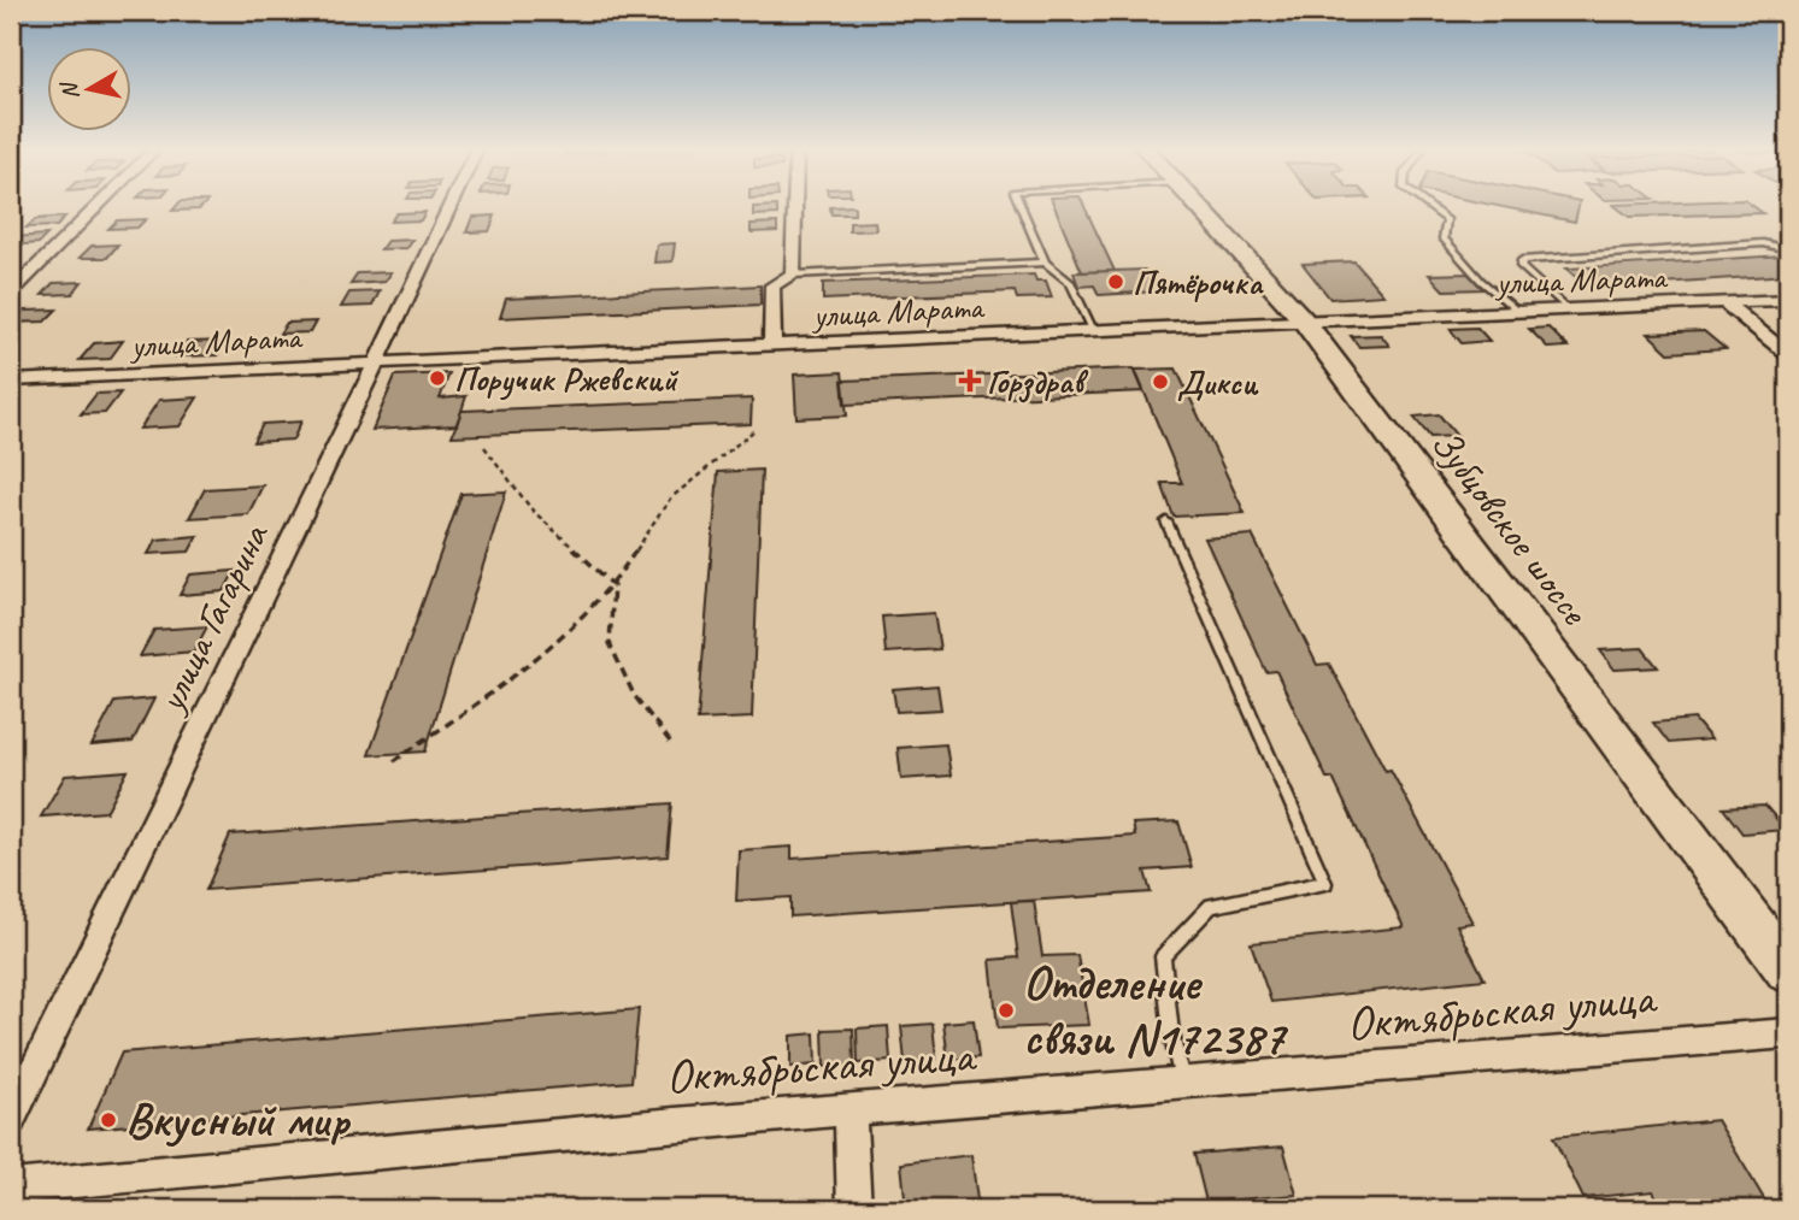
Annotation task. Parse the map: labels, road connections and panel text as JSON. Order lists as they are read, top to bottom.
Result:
{
  "streets": {
    "main road": ["Зубцовское шоссе"],
    "street": ["улица Марата", "улица Гагарина", "Октябрьская улица"]
  },
  "crossings": [
    ["улица Марата", "Зубцовское шоссе"],
    ["улица Марата", "улица Гагарина"]
  ],
  "places": {
    "other": [
      "Пятёрочка",
      "Поручик Ржевский",
      "Дикси",
      "Отделение связи N172387",
      "Вкусный мир"
    ],
    "health": ["Горздрав"]
  },
  "north": "left"
}
